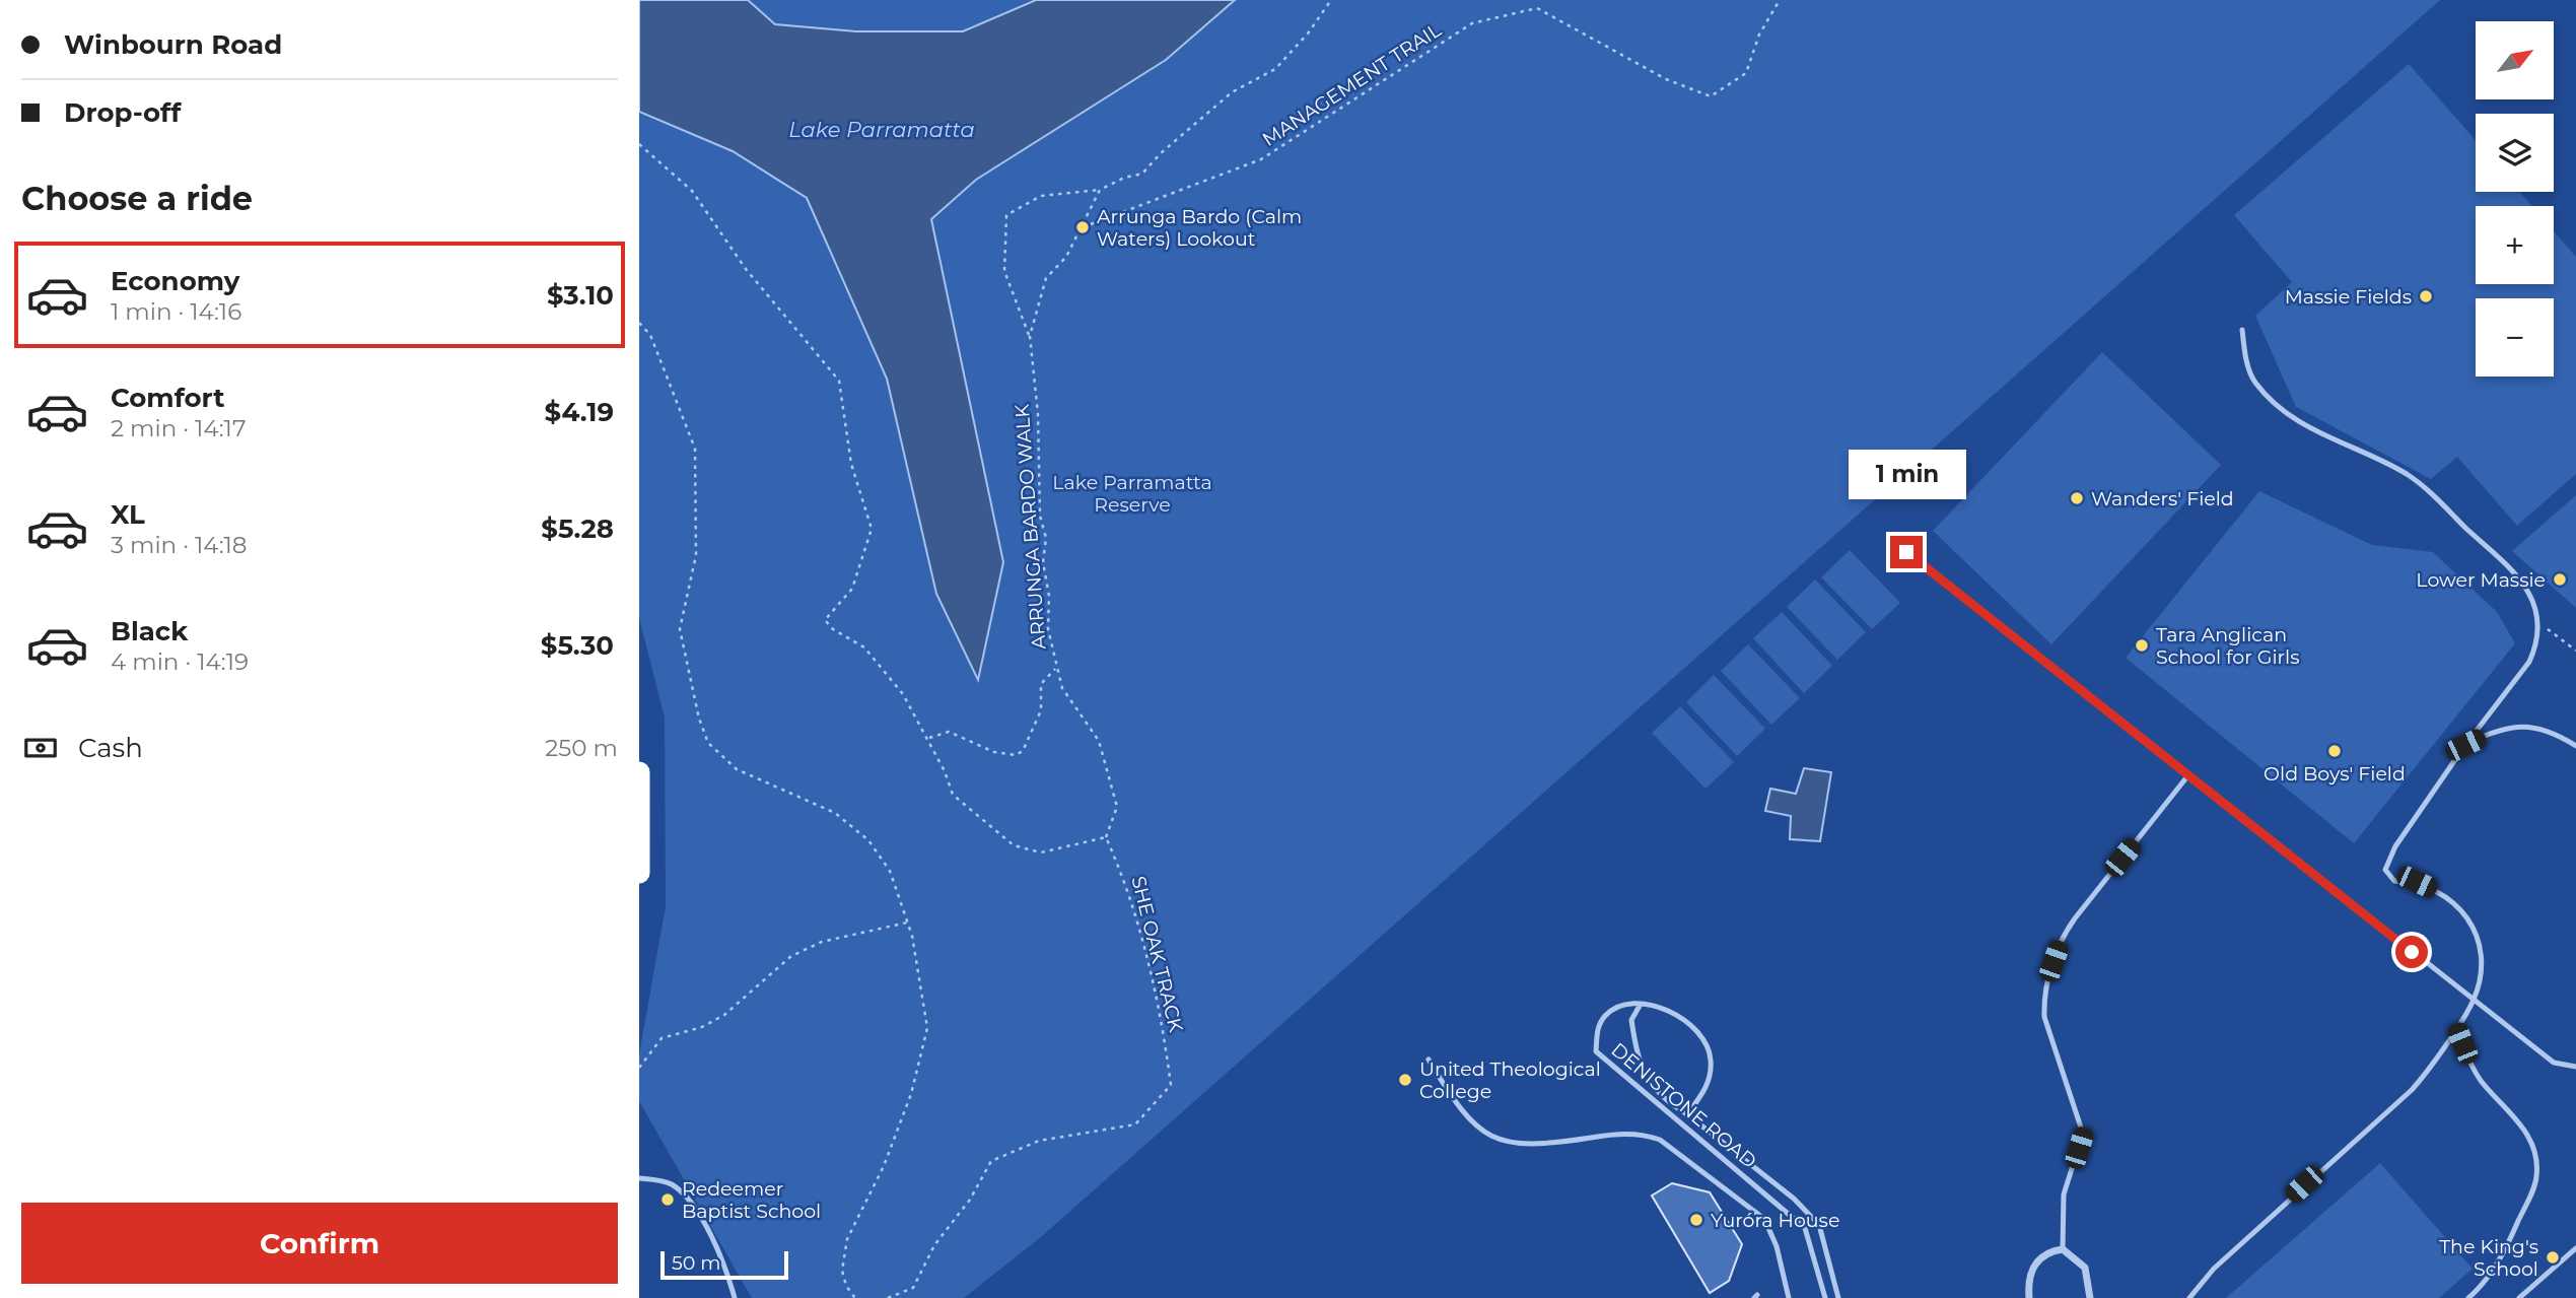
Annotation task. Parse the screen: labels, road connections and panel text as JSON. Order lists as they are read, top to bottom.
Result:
{
  "streets": {
    "lane": ["DENISTONE ROAD"],
    "path": ["MANAGEMENT TRAIL", "ARRUNGA BARDO WALK", "SHE OAK TRACK"]
  },
  "crossings": [
    ["MANAGEMENT TRAIL", "ARRUNGA BARDO WALK"],
    ["ARRUNGA BARDO WALK", "SHE OAK TRACK"]
  ],
  "water": ["Lake Parramatta"],
  "parks": ["Lake Parramatta Reserve"],
  "places": [
    "Arrunga Bardo (Calm Waters) Lookout",
    "Massie Fields",
    "Wanders' Field",
    "Lower Massie",
    "Tara Anglican School for Girls",
    "Old Boys' Field",
    "United Theological College",
    "Redeemer Baptist School",
    "Yuróra House",
    "The King's School"
  ],
  "scale_bar": "50 m",
  "north": "top right",
  "page": {
    "banner": ["Winbourn Road", "Drop-off"],
    "map_buttons": ["+", "−"],
    "heading": "Choose a ride",
    "list": [
      {
        "name": "Economy",
        "note": "1 min · 14:16",
        "value": "$3.10"
      },
      {
        "name": "Comfort",
        "note": "2 min · 14:17",
        "value": "$4.19"
      },
      {
        "name": "XL",
        "note": "3 min · 14:18",
        "value": "$5.28"
      },
      {
        "name": "Black",
        "note": "4 min · 14:19",
        "value": "$5.30"
      }
    ],
    "bubble": "1 min",
    "pay": ["Cash", "250 m"],
    "buttons": "Confirm",
    "scale": "50 m"
  }
}
